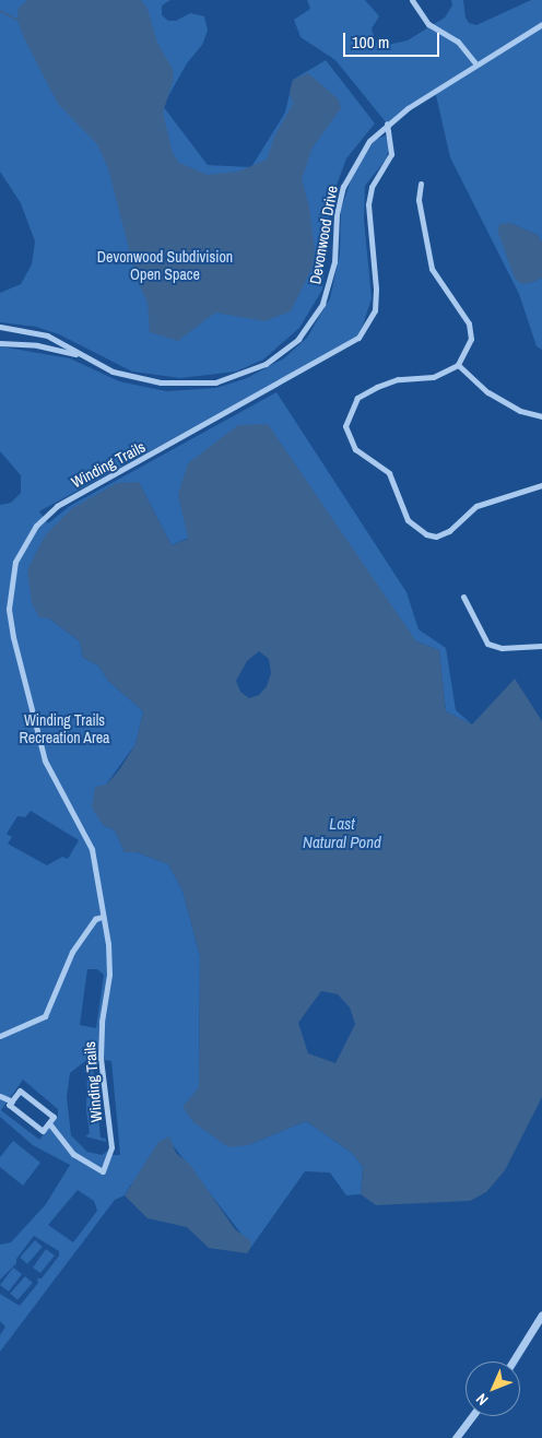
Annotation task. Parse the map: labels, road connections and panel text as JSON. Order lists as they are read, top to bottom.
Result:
{
  "streets": {
    "street": ["Devonwood Drive", "Winding Trails"]
  },
  "crossings": [
    ["Devonwood Drive", "Winding Trails"]
  ],
  "water": ["Last Natural Pond"],
  "parks": ["Devonwood Subdivision Open Space", "Winding Trails Recreation Area"],
  "scale_bar": "100 m",
  "north": "bottom left"
}
